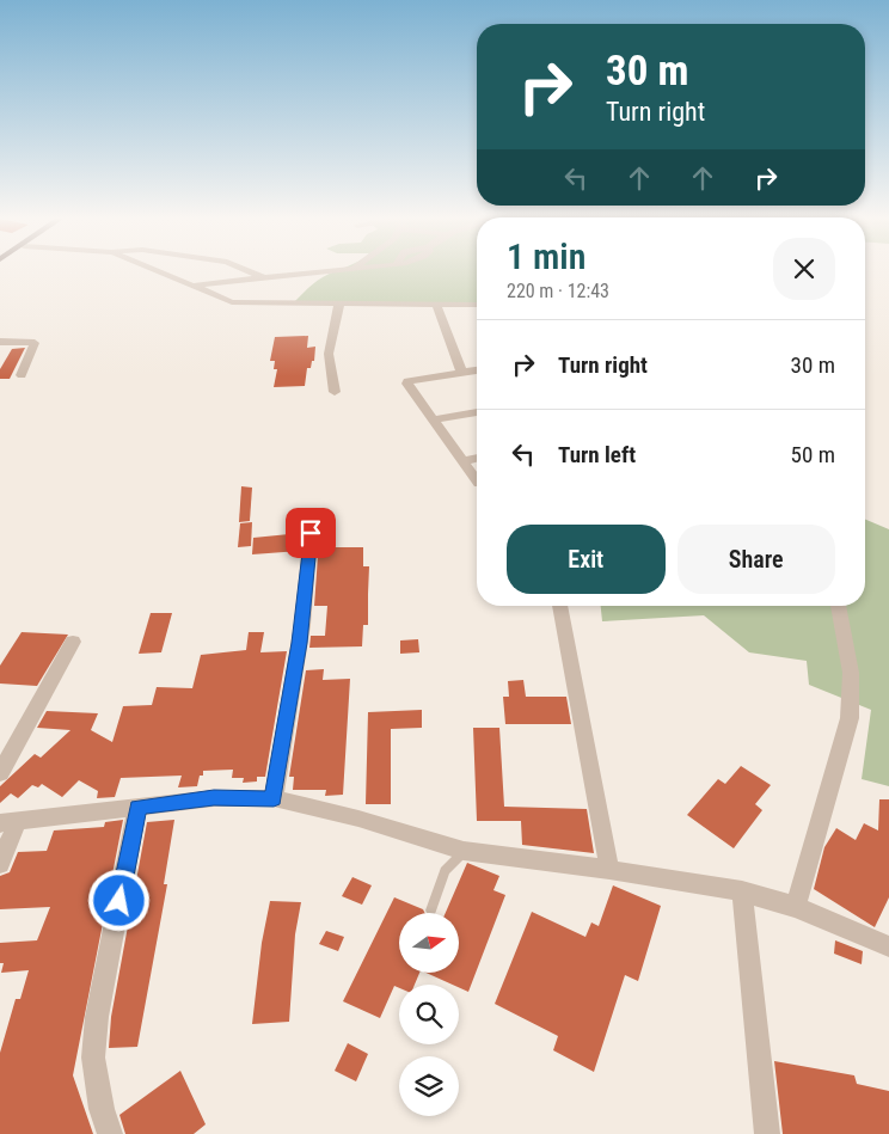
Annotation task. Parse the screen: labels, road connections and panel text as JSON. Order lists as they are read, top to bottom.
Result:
{
  "north": "right",
  "page": {
    "turn": ["30 m", "Turn right"],
    "heading": ["1 min", "220 m · 12:43"],
    "list": [
      {
        "name": "Turn right",
        "value": "30 m"
      },
      {
        "name": "Turn left",
        "value": "50 m"
      }
    ],
    "buttons": ["Exit", "Share"]
  }
}
